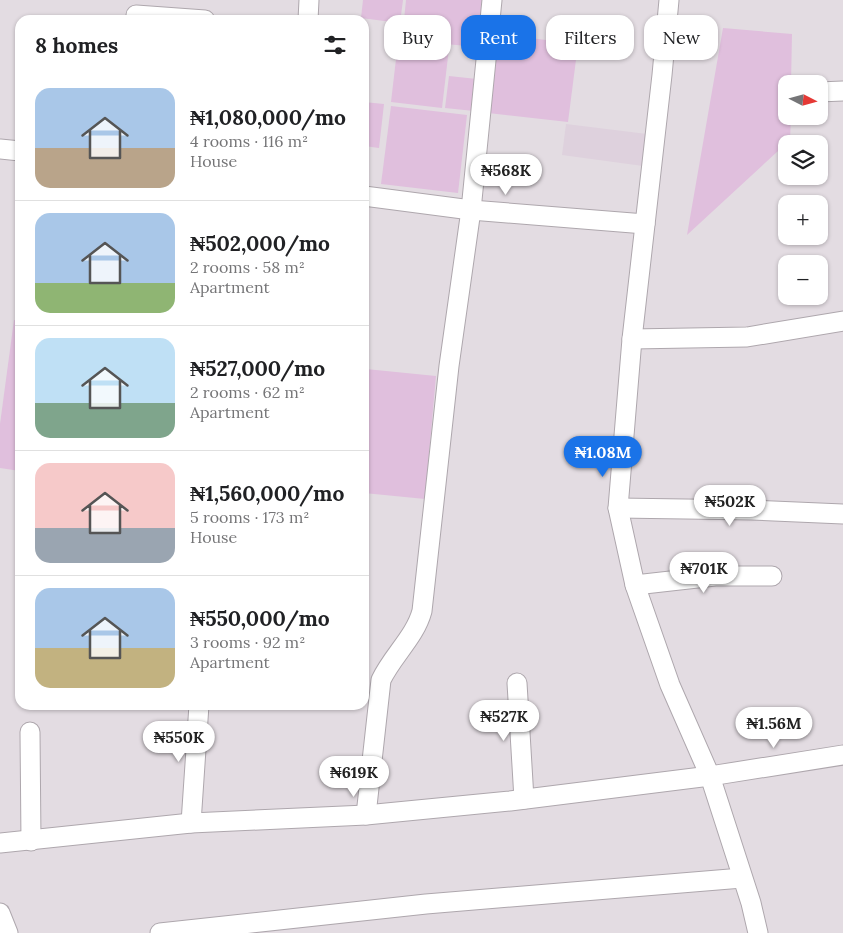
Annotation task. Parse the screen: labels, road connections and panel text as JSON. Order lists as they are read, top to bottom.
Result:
{
  "north": "right",
  "page": {
    "chip": [
      "Buy",
      "Rent",
      "Filters",
      "New"
    ],
    "heading": "8 homes",
    "map_buttons": ["+", "−"],
    "list": [
      {
        "name": "₦1,080,000/mo",
        "note": "4 rooms · 116 m² · House"
      },
      {
        "name": "₦502,000/mo",
        "note": "2 rooms · 58 m² · Apartment"
      },
      {
        "name": "₦527,000/mo",
        "note": "2 rooms · 62 m² · Apartment"
      },
      {
        "name": "₦1,560,000/mo",
        "note": "5 rooms · 173 m² · House"
      },
      {
        "name": "₦550,000/mo",
        "note": "3 rooms · 92 m² · Apartment"
      }
    ],
    "price": [
      "₦568K",
      "₦1.08M",
      "₦502K",
      "₦701K",
      "₦527K",
      "₦1.56M",
      "₦550K",
      "₦619K"
    ]
  }
}
